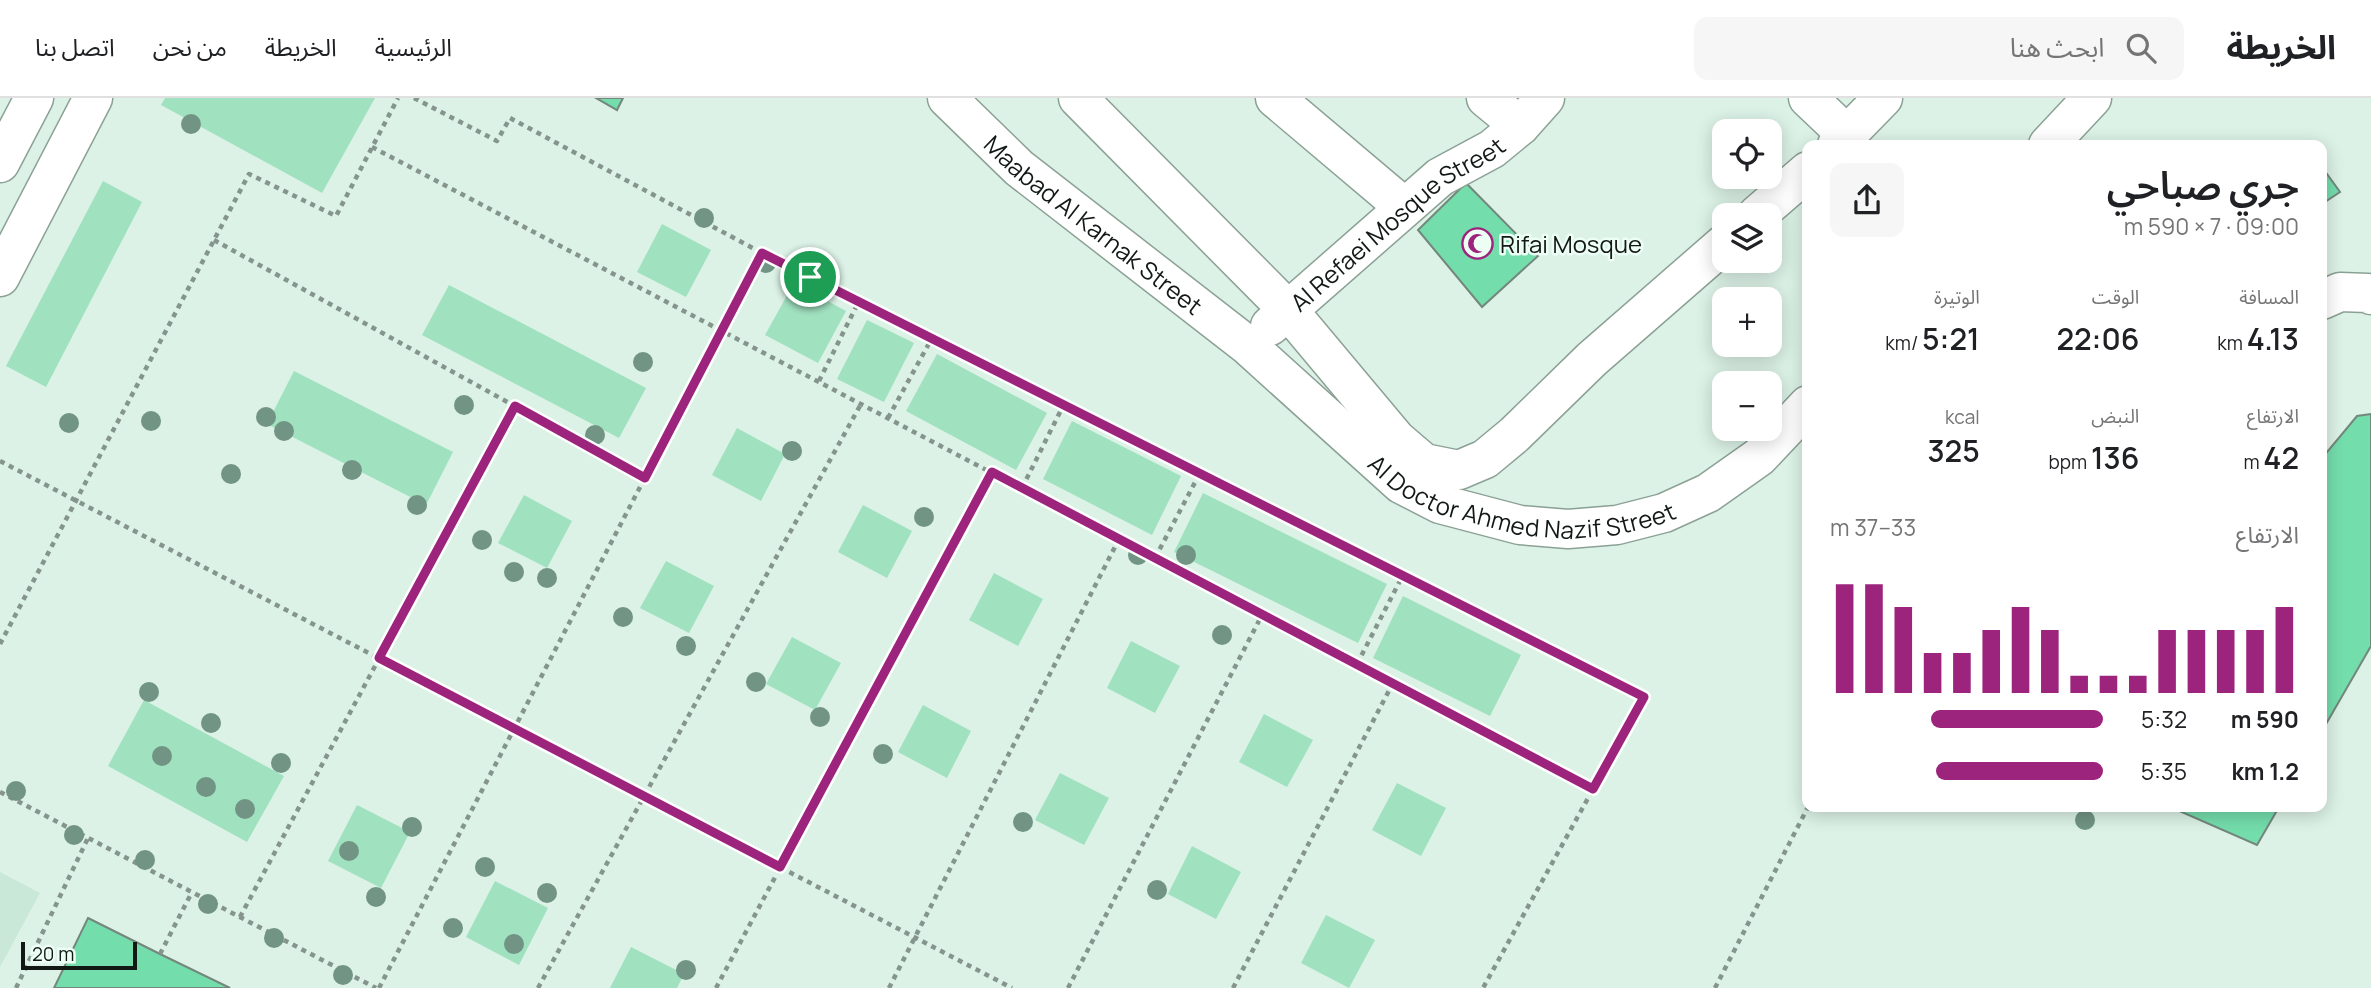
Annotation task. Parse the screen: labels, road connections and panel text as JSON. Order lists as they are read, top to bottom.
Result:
{
  "streets": {
    "street": ["Al Refaei Mosque Street", "Maabad Al Karnak Street", "Al Doctor Ahmed Nazif Street"]
  },
  "crossings": [
    ["Al Refaei Mosque Street", "Maabad Al Karnak Street"],
    ["Al Refaei Mosque Street", "Al Doctor Ahmed Nazif Street"],
    ["Maabad Al Karnak Street", "Al Doctor Ahmed Nazif Street"]
  ],
  "places": {
    "mosque": ["Rifai Mosque"]
  },
  "scale_bar": "20 m",
  "page": {
    "header": "الخريطة",
    "search": "ابحث هنا",
    "nav": [
      "الرئيسية",
      "الخريطة",
      "من نحن",
      "اتصل بنا"
    ],
    "map_buttons": ["+", "−"],
    "heading": ["جري صباحي", "09:00 · 7 × 590 m"],
    "stats": [
      ["المسافة", "4.13 km"],
      ["الوقت", "22:06"],
      ["الوتيرة", "5:21 /km"],
      ["الارتفاع", "42 m"],
      ["النبض", "136 bpm"],
      ["kcal", "325"]
    ],
    "chart": ["الارتفاع", "33–37 m"],
    "list": [
      {
        "name": "590 m",
        "note": "5:32"
      },
      {
        "name": "1.2 km",
        "note": "5:35"
      }
    ],
    "scale": "20 m"
  }
}
